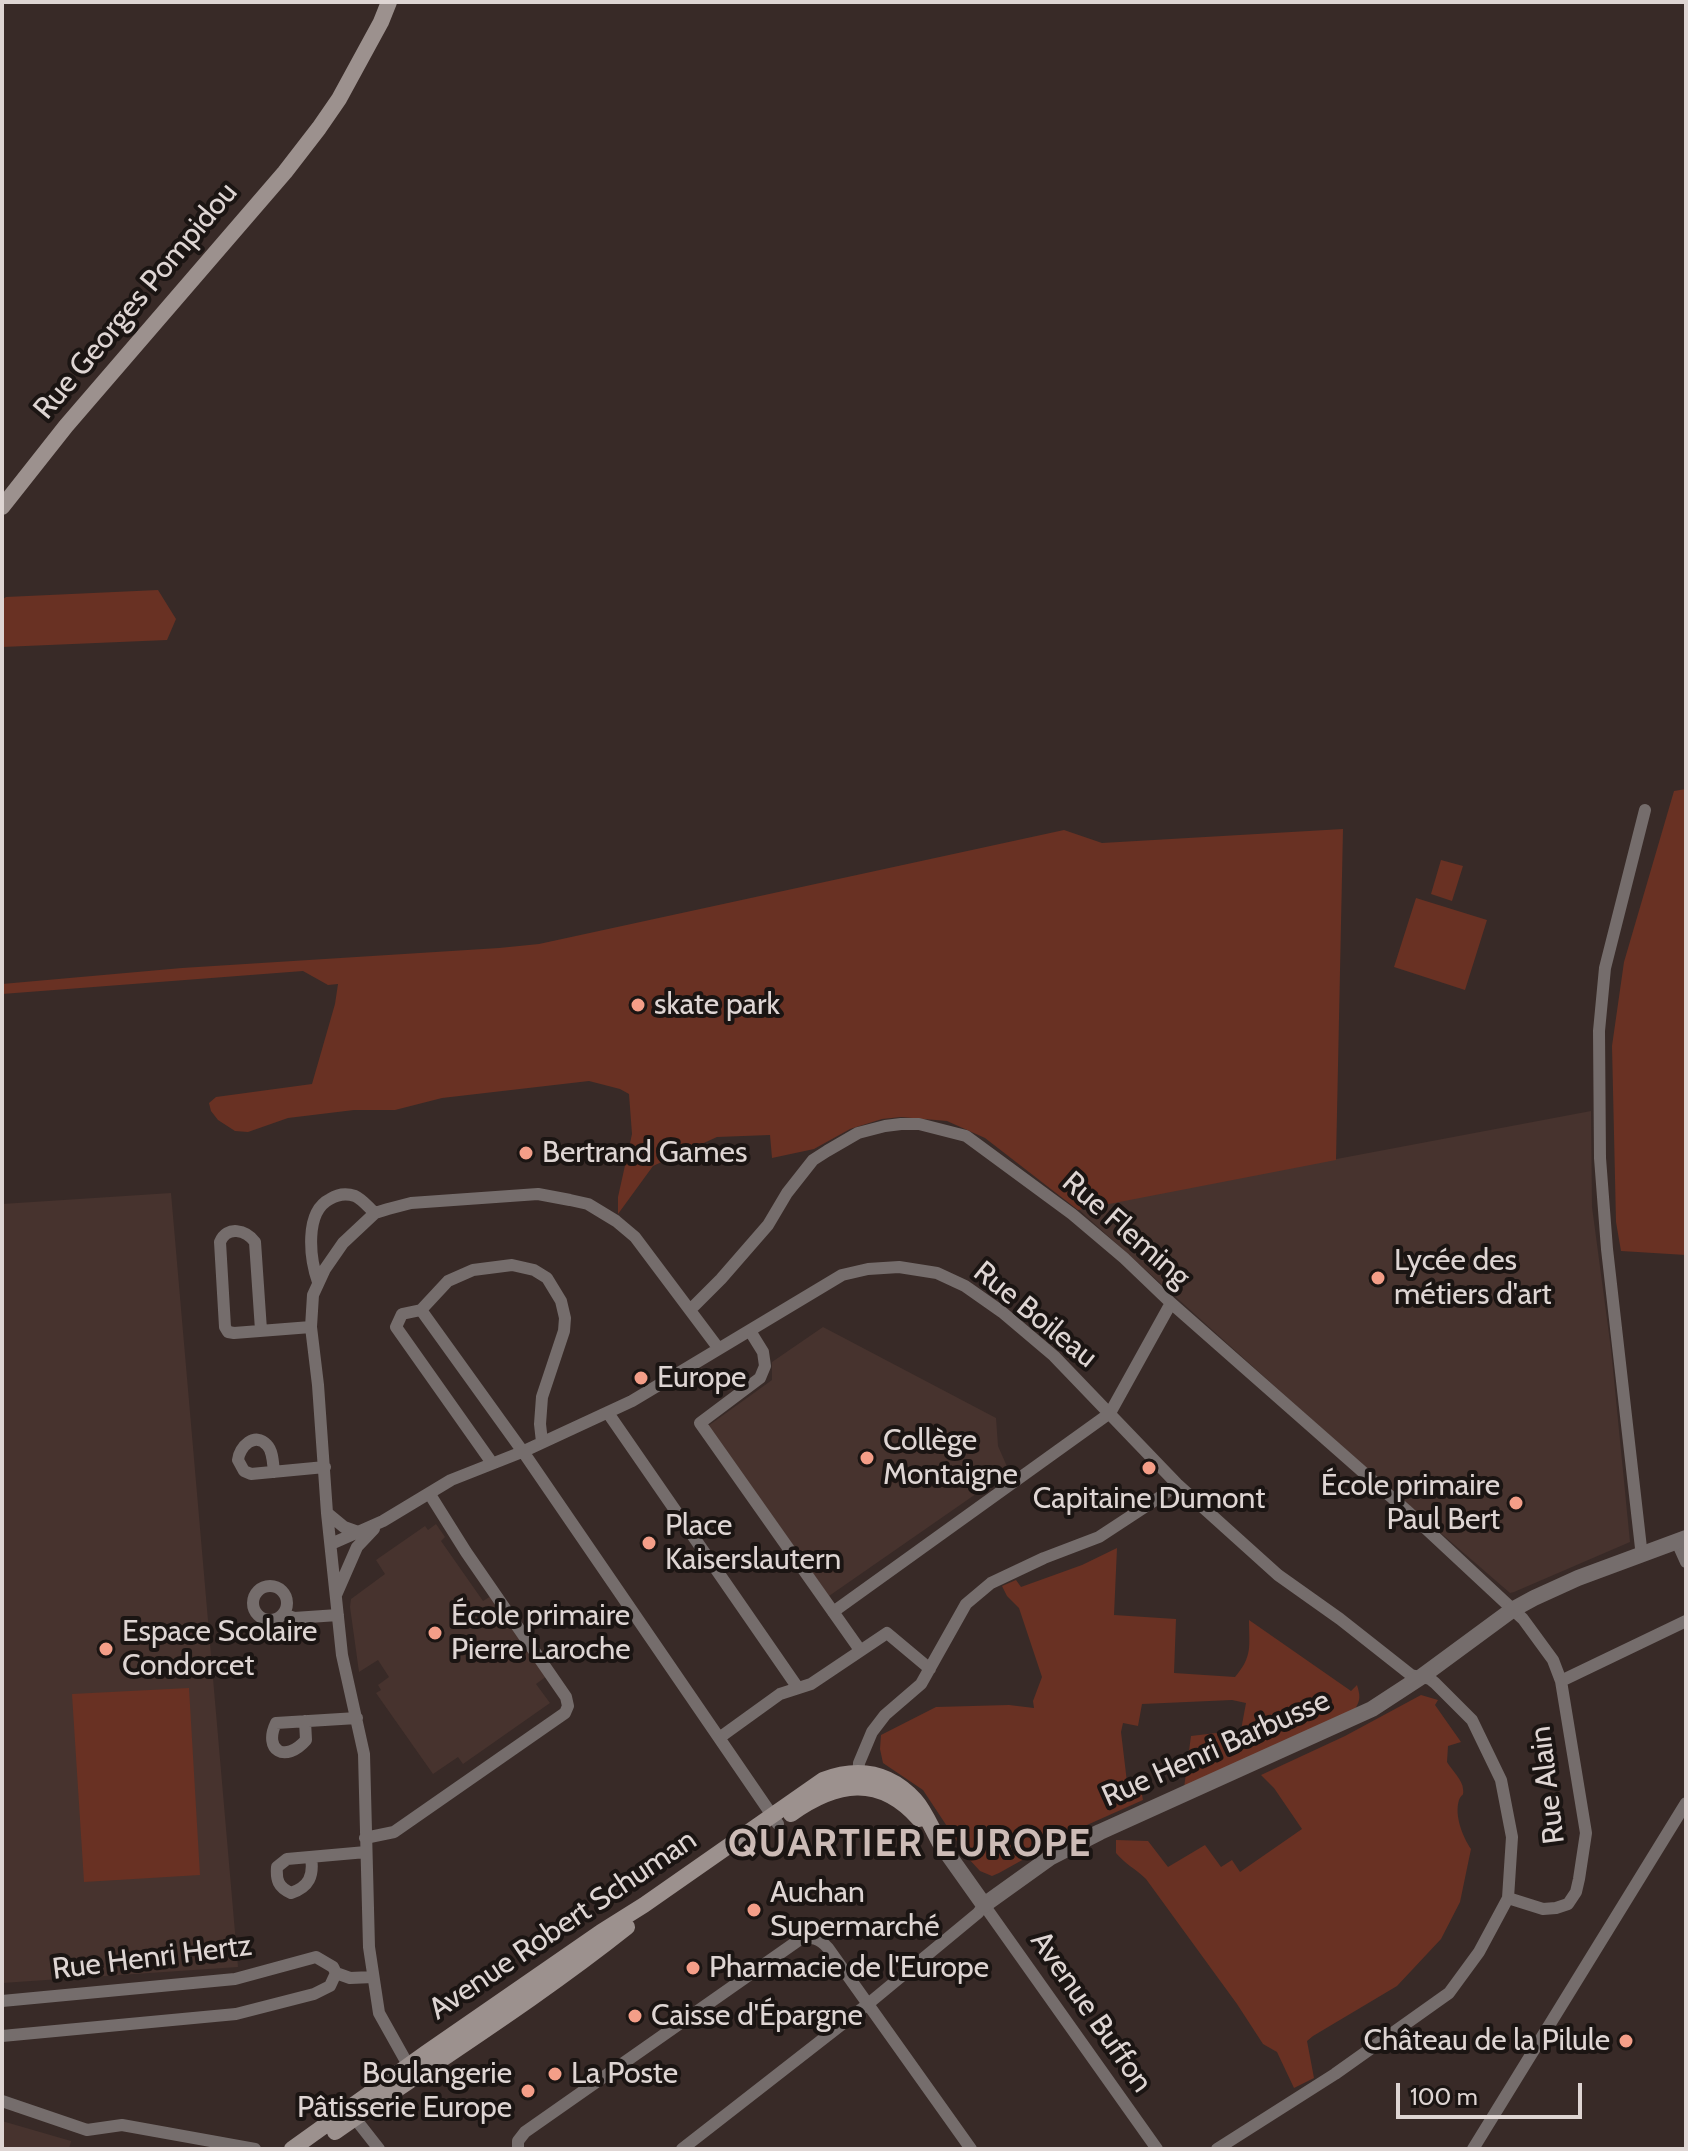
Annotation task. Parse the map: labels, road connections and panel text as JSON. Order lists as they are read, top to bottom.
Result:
{
  "streets": {
    "main road": ["Rue Georges Pompidou", "Avenue Robert Schuman"],
    "street": [
      "Rue Fleming",
      "Rue Boileau",
      "Rue Henri Barbusse",
      "Rue Alain",
      "Rue Henri Hertz",
      "Avenue Buffon"
    ]
  },
  "crossings": [
    ["Rue Fleming", "Rue Henri Barbusse"],
    ["Rue Fleming", "Rue Alain"],
    ["Rue Boileau", "Rue Henri Barbusse"],
    ["Rue Boileau", "Rue Alain"],
    ["Rue Henri Barbusse", "Rue Alain"],
    ["Rue Henri Barbusse", "Avenue Buffon"]
  ],
  "districts": ["QUARTIER EUROPE"],
  "places": [
    "skate park",
    "Bertrand Games",
    "Lycée des métiers d'art",
    "Europe",
    "Collège Montaigne",
    "Capitaine Dumont",
    "École primaire Paul Bert",
    "Place Kaiserslautern",
    "École primaire Pierre Laroche",
    "Espace Scolaire Condorcet",
    "Auchan Supermarché",
    "Pharmacie de l'Europe",
    "Caisse d'Épargne",
    "Château de la Pilule",
    "La Poste",
    "Boulangerie Pâtisserie Europe"
  ],
  "scale_bar": "100 m"
}
